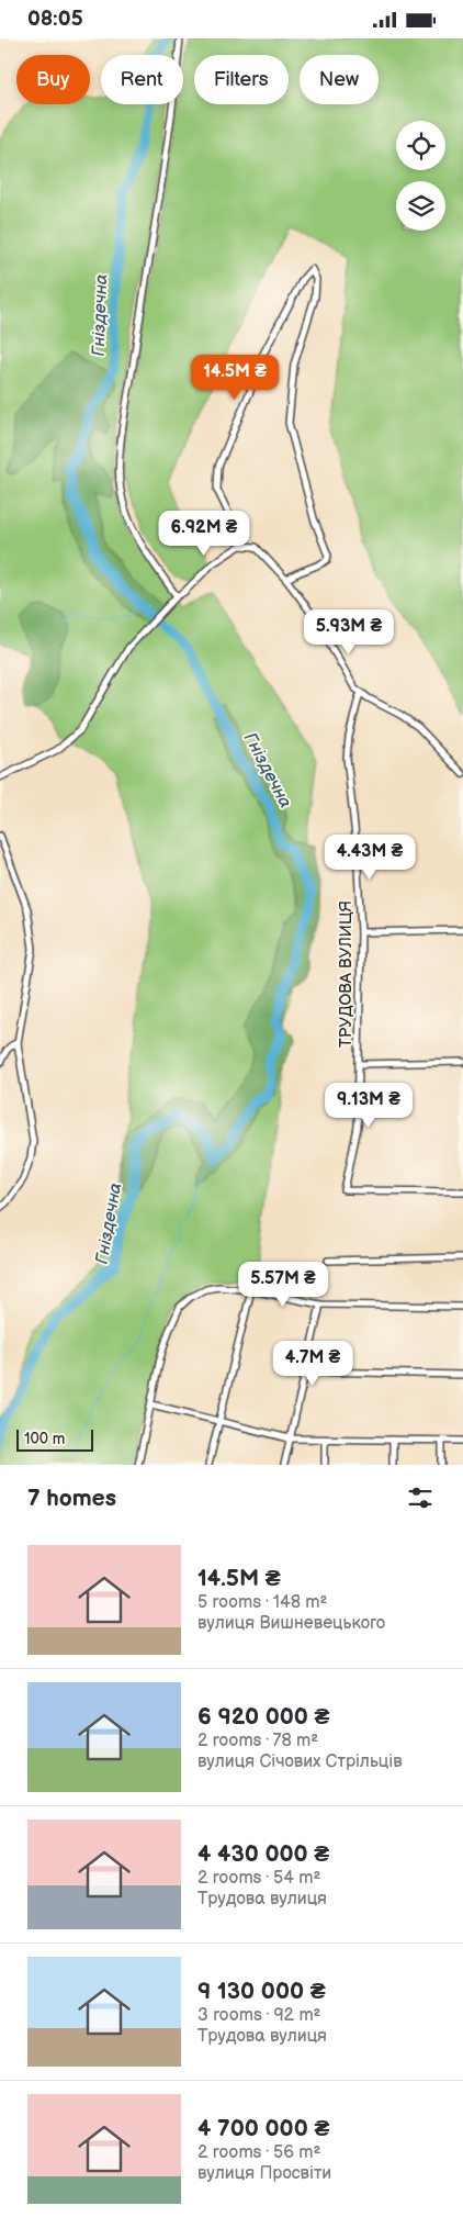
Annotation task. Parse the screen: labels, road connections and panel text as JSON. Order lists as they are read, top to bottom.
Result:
{
  "streets": {
    "street": ["ТРУДОВА ВУЛИЦЯ"]
  },
  "water": ["Гніздечна"],
  "scale_bar": "100 m",
  "page": {
    "status": "08:05",
    "chip": [
      "Buy",
      "Rent",
      "Filters",
      "New"
    ],
    "price": [
      "14.5M ₴",
      "6.92M ₴",
      "5.93M ₴",
      "4.43M ₴",
      "9.13M ₴",
      "5.57M ₴",
      "4.7M ₴"
    ],
    "scale": "100 m",
    "heading": "7 homes",
    "list": [
      {
        "name": "14.5M ₴",
        "note": "5 rooms · 148 m² · вулиця Вишневецького"
      },
      {
        "name": "6 920 000 ₴",
        "note": "2 rooms · 78 m² · вулиця Січових Стрільців"
      },
      {
        "name": "4 430 000 ₴",
        "note": "2 rooms · 54 m² · Трудова вулиця"
      },
      {
        "name": "9 130 000 ₴",
        "note": "3 rooms · 92 m² · Трудова вулиця"
      },
      {
        "name": "4 700 000 ₴",
        "note": "2 rooms · 56 m² · вулиця Просвіти"
      }
    ]
  }
}
